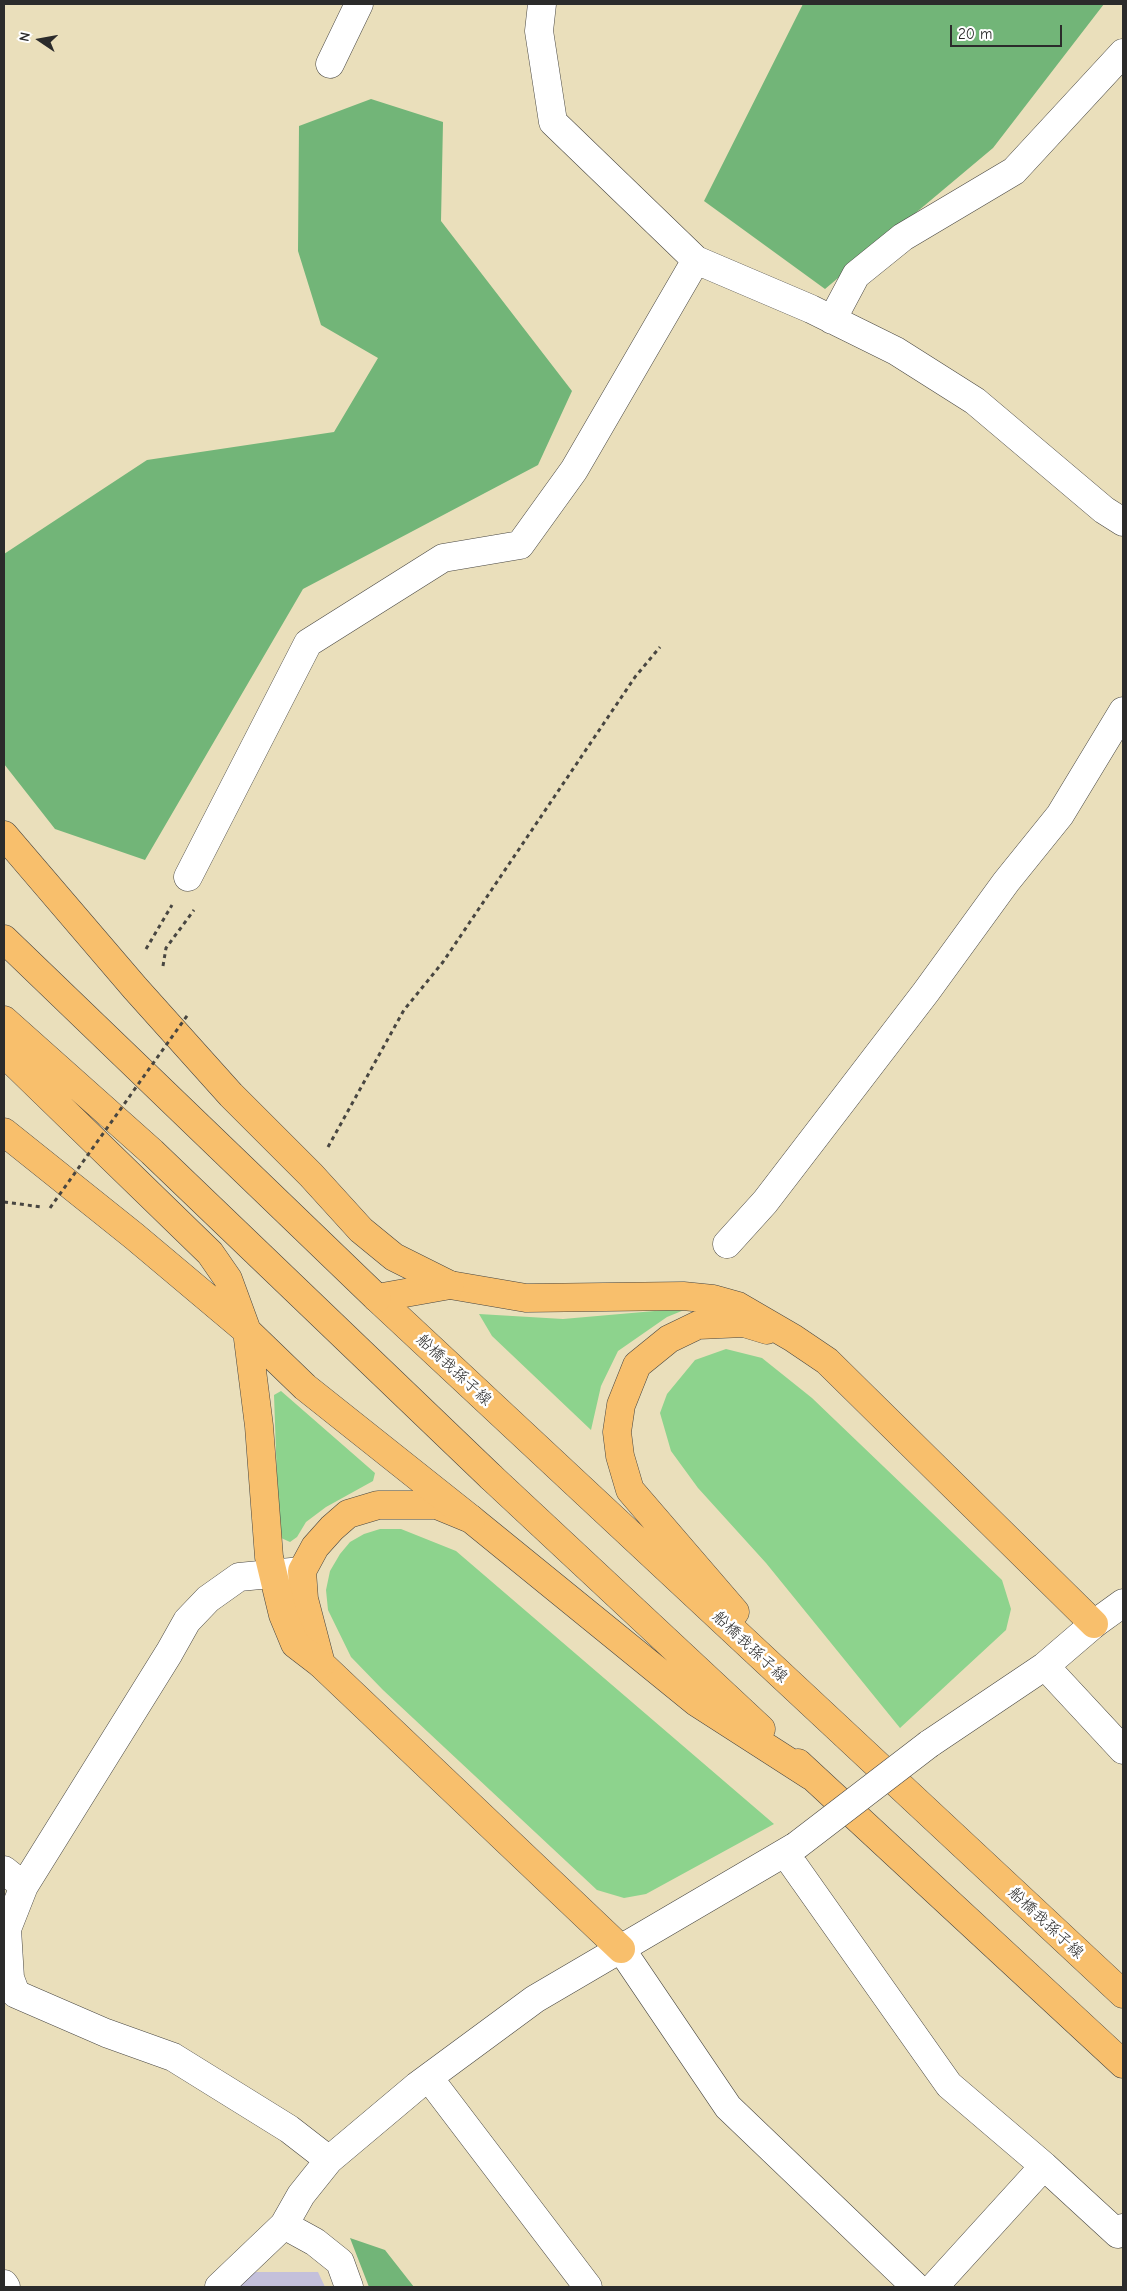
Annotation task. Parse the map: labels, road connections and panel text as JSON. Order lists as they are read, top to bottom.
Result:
{
  "streets": {
    "main road": ["船橋我孫子線"]
  },
  "scale_bar": "20 m",
  "north": "left"
}
